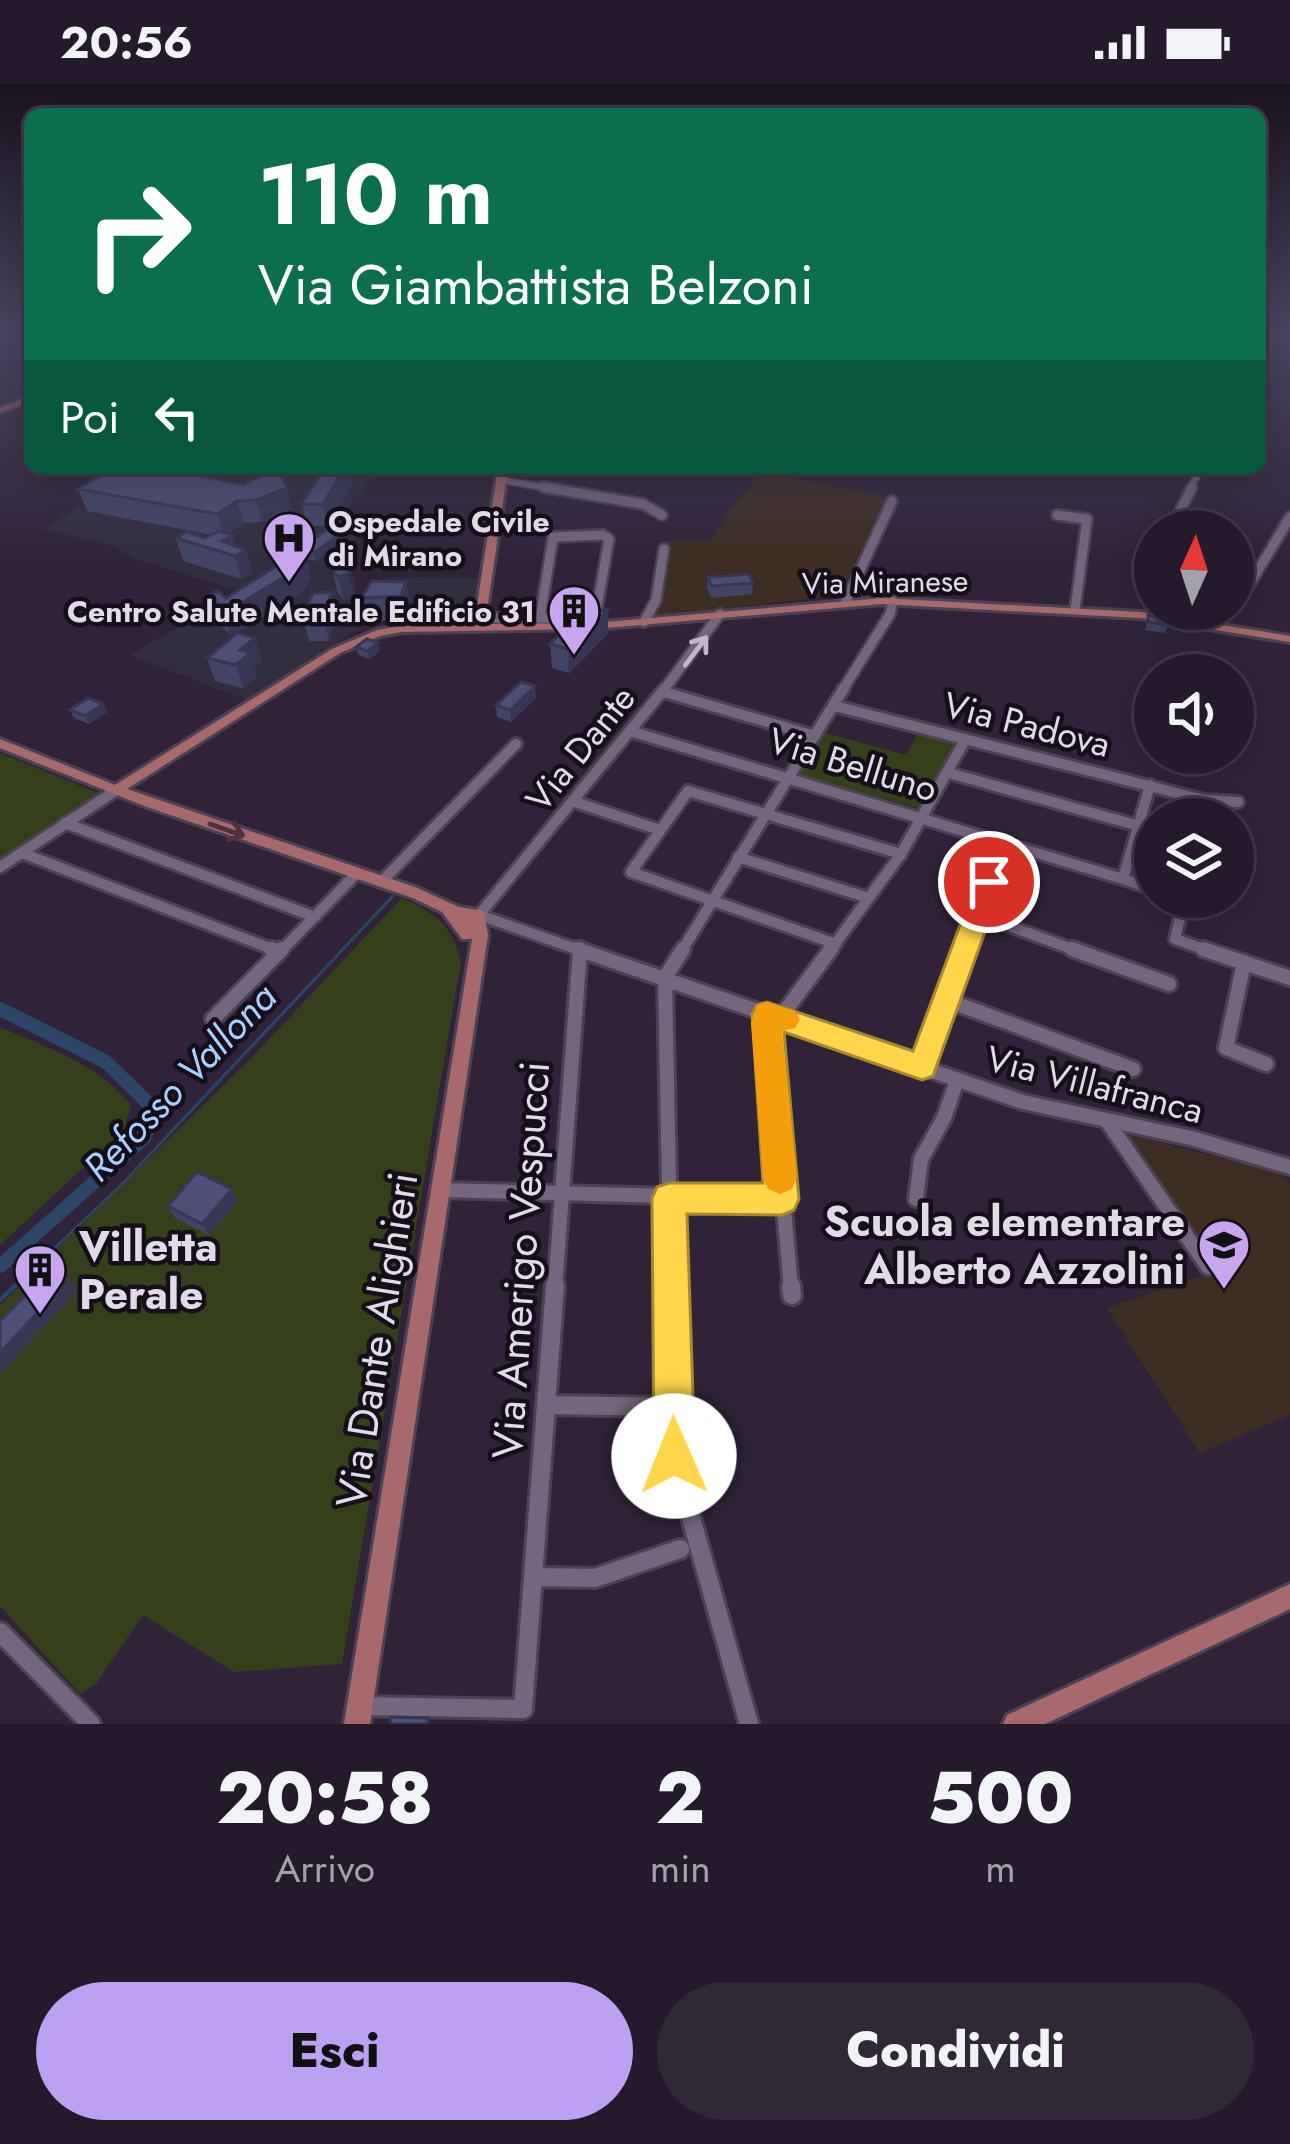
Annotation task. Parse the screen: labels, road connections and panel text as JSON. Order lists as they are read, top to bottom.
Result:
{
  "streets": {
    "main road": ["Via Miranese", "Via Villafranca", "Via Dante Alighieri"],
    "street": [
      "Via Padova",
      "Via Dante",
      "Via Belluno",
      "Via Amerigo Vespucci"
    ]
  },
  "crossings": [
    ["Via Miranese", "Via Dante"],
    ["Via Dante", "Via Belluno"],
    ["Via Dante", "Via Villafranca"],
    ["Via Dante", "Via Dante Alighieri"],
    ["Via Villafranca", "Via Amerigo Vespucci"],
    ["Via Villafranca", "Via Dante Alighieri"],
    ["Via Amerigo Vespucci", "Via Dante Alighieri"]
  ],
  "water": ["Refosso Vallona"],
  "places": {
    "hospital": ["Ospedale Civile di Mirano"],
    "building": ["Centro Salute Mentale Edificio 31", "Villetta Perale"],
    "school or university": ["Scuola elementare Alberto Azzolini"]
  },
  "north": "top",
  "page": {
    "status": "20:56",
    "turn": ["110 m", "Via Giambattista Belzoni"],
    "then": "Poi",
    "eta": [
      "20:58",
      "Arrivo",
      "2",
      "min",
      "500",
      "m"
    ],
    "buttons": ["Esci", "Condividi"]
  }
}
